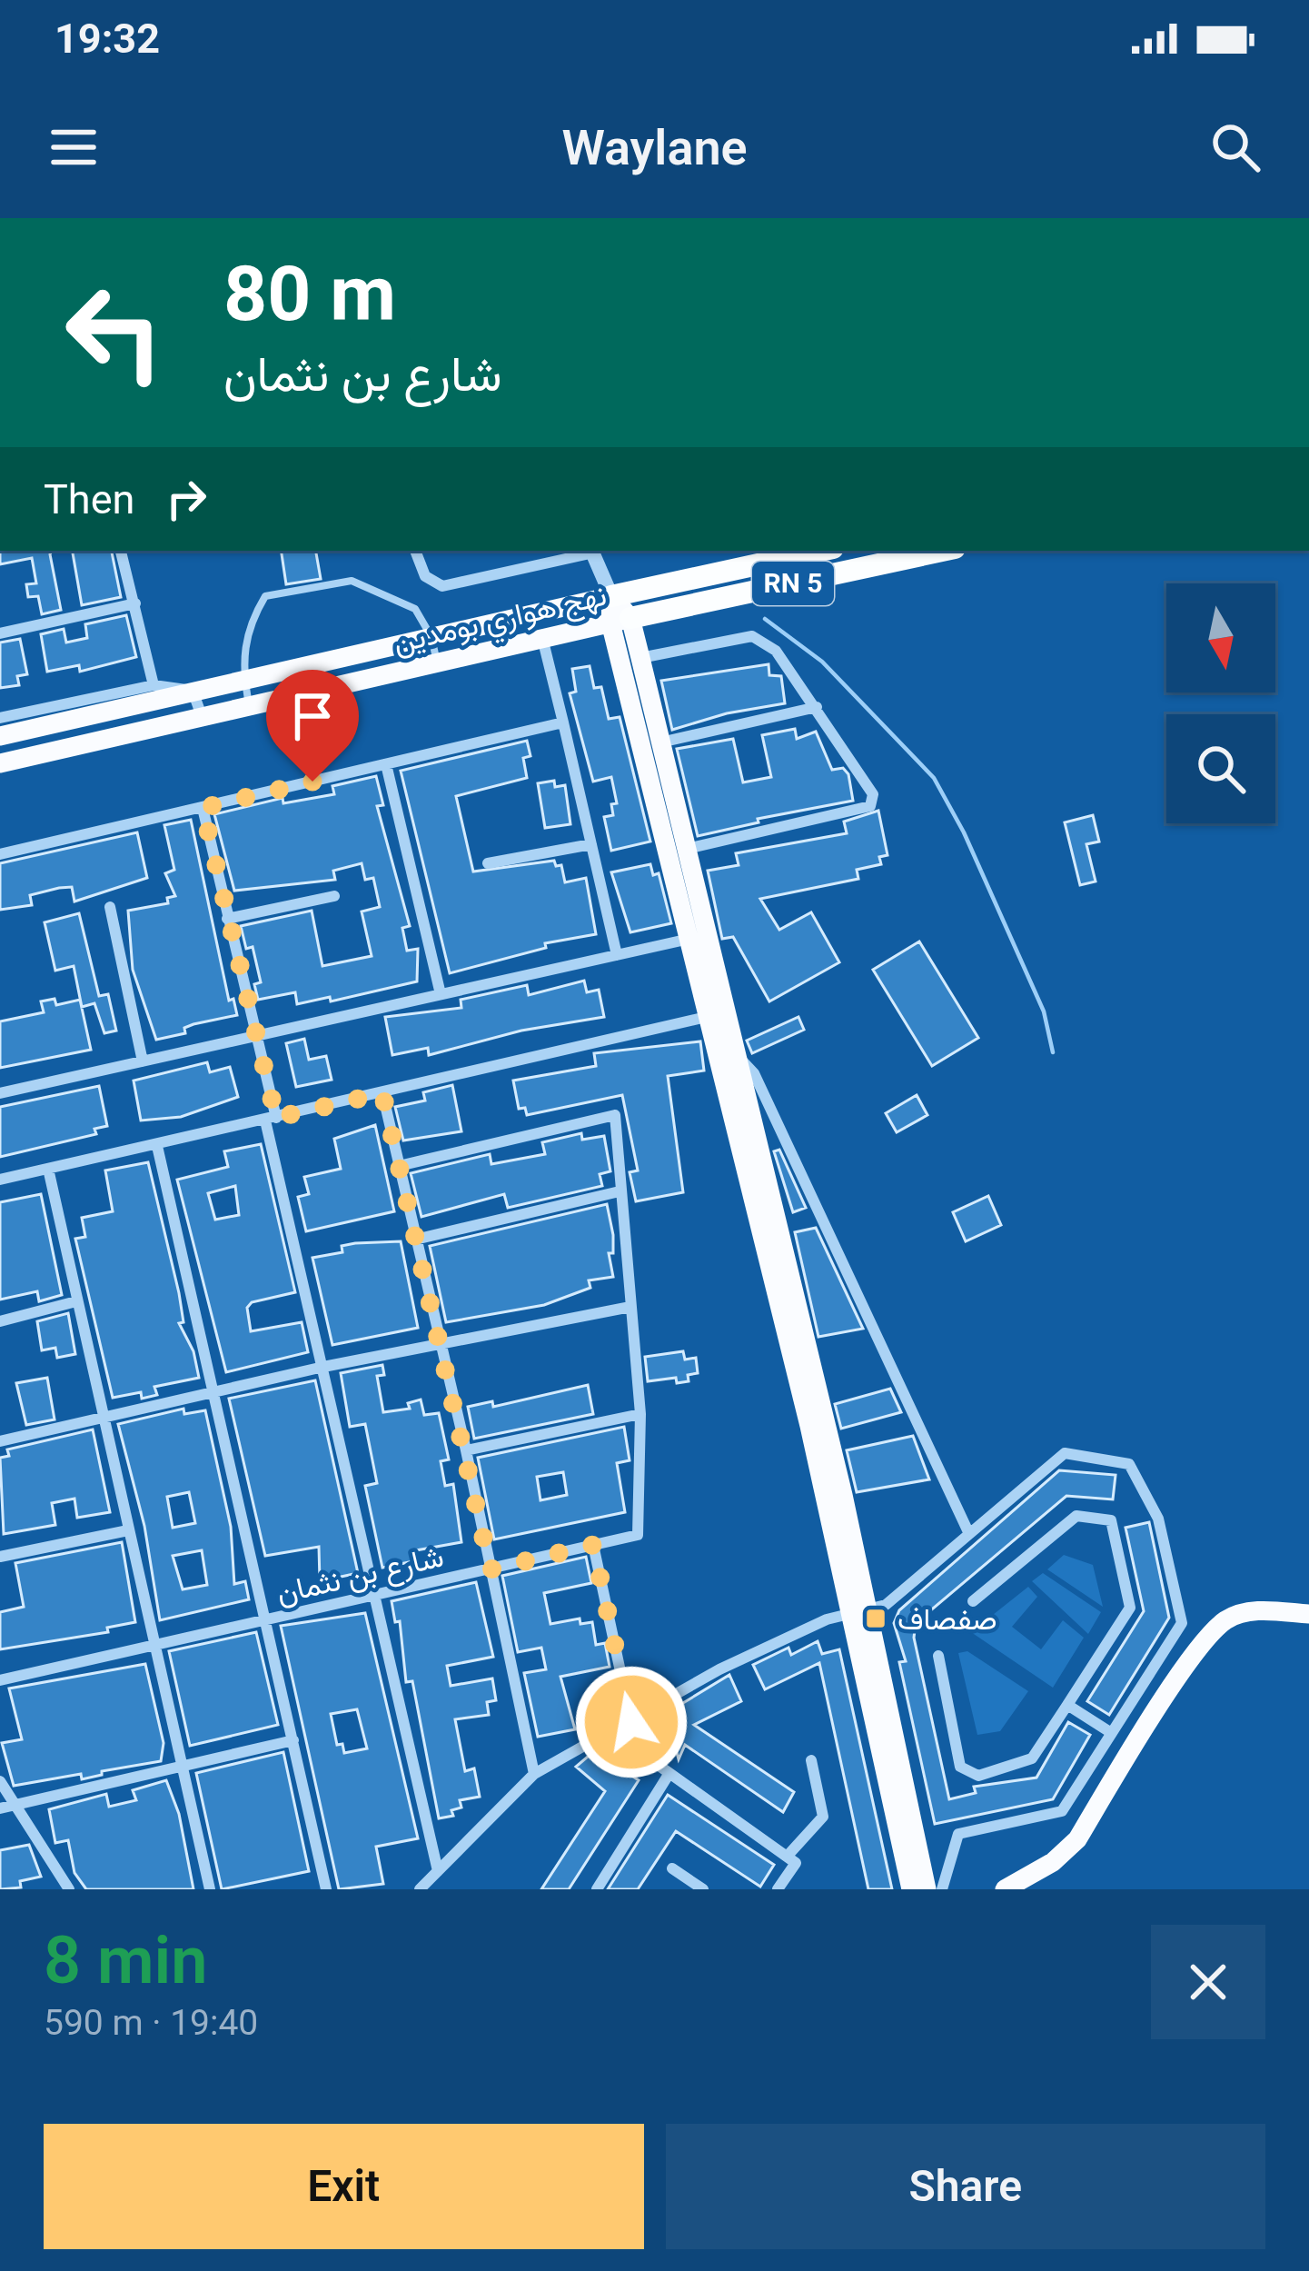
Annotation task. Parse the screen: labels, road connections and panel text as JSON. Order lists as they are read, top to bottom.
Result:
{
  "streets": {
    "highway": ["RN 5"],
    "main road": ["نهج هواري بومدين"],
    "street": ["شارع بن نثمان"]
  },
  "crossings": [
    ["RN 5", "نهج هواري بومدين"]
  ],
  "places": {
    "transit": ["صفصاف"]
  },
  "north": "bottom",
  "page": {
    "status": "19:32",
    "header": "Waylane",
    "turn": ["80 m", "شارع بن نثمان"],
    "then": "Then",
    "heading": ["8 min", "590 m · 19:40"],
    "buttons": ["Exit", "Share"]
  }
}
